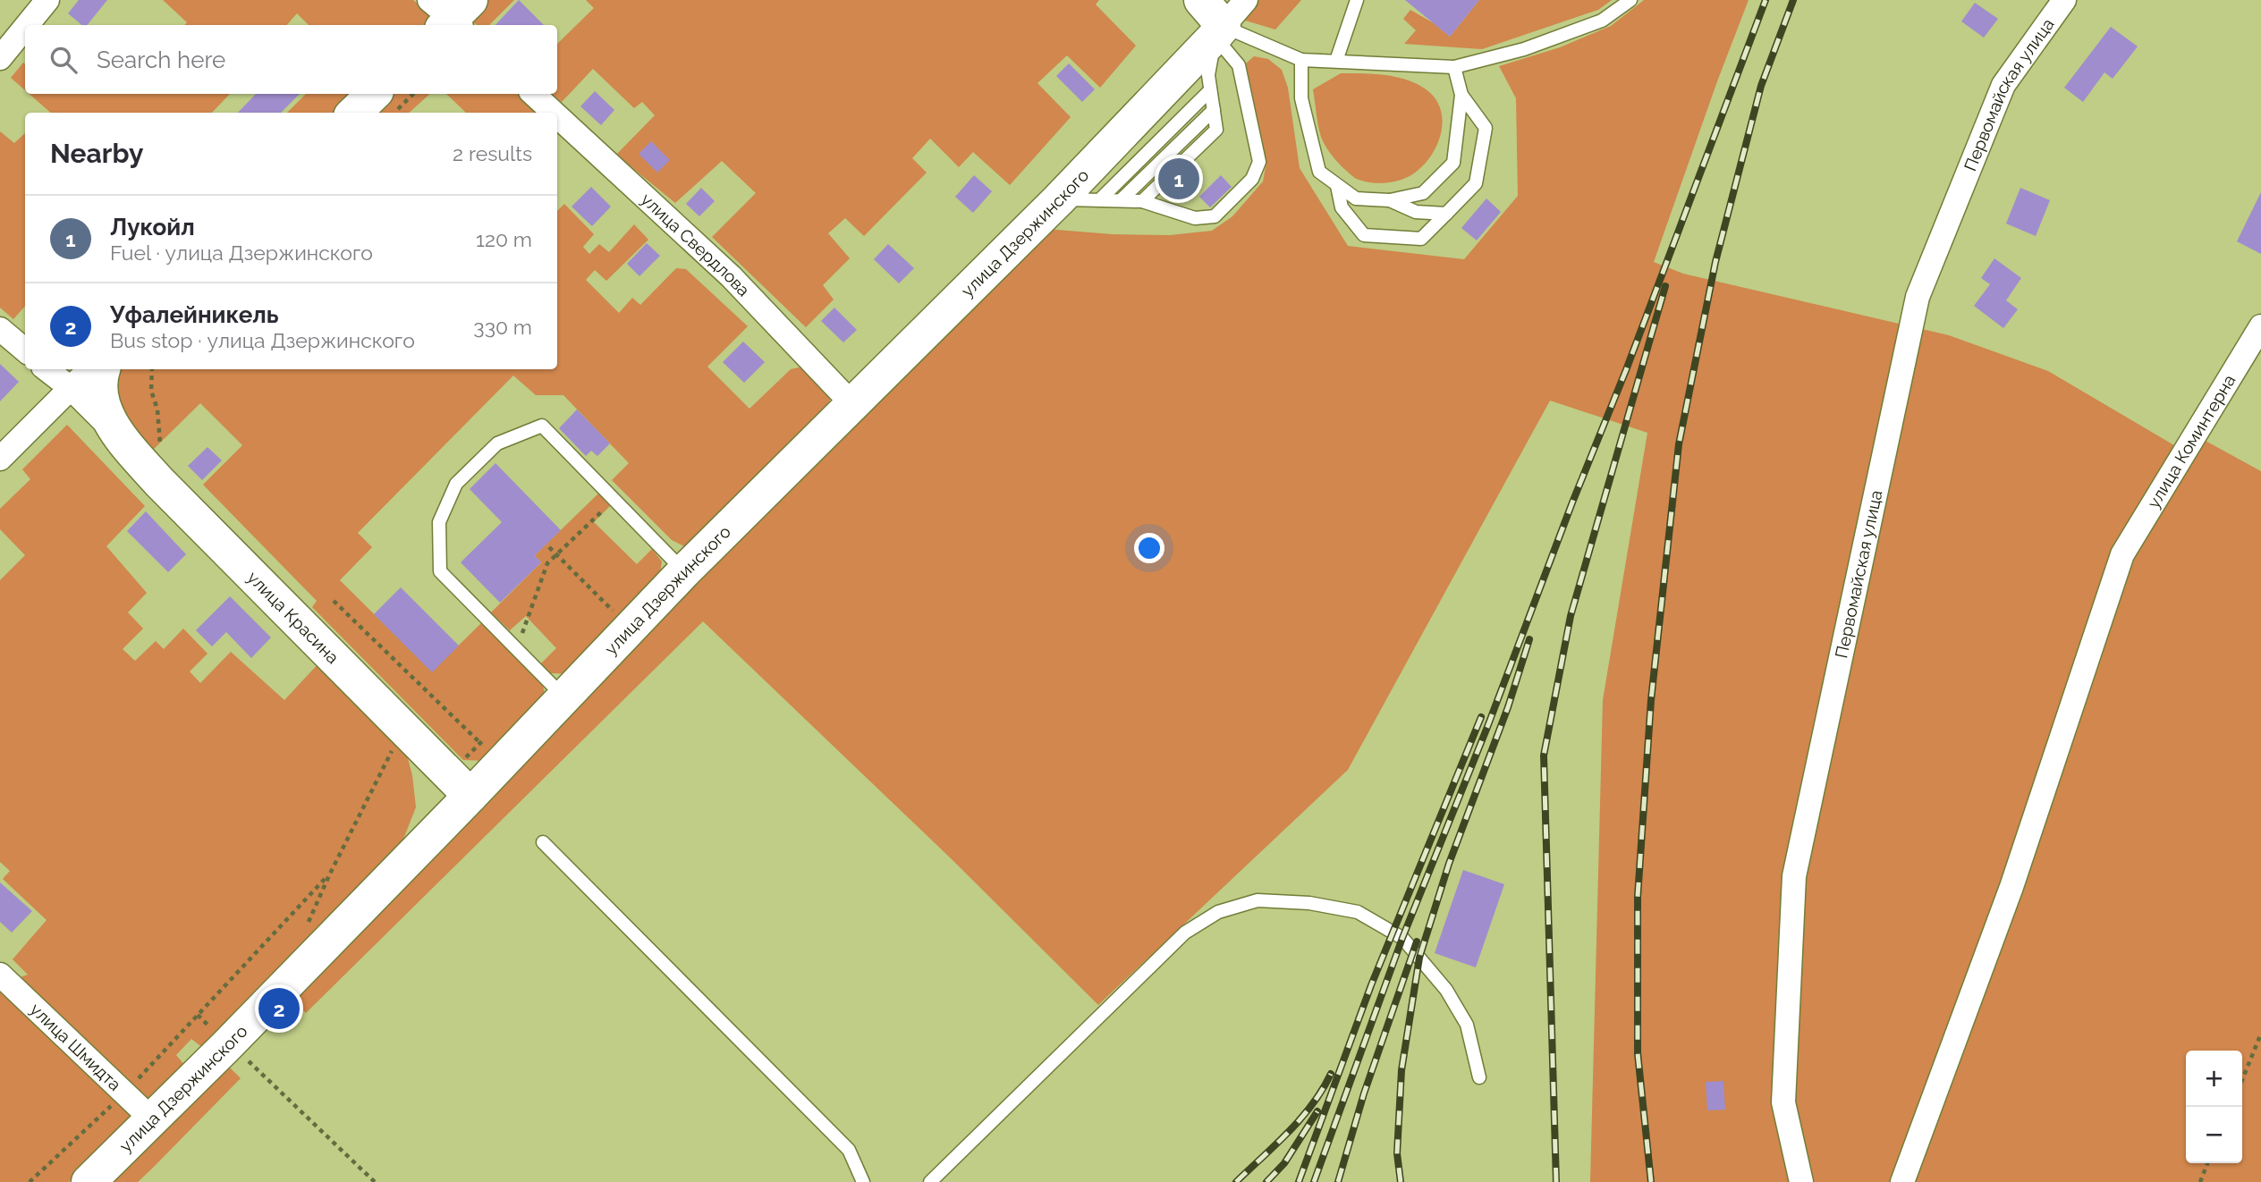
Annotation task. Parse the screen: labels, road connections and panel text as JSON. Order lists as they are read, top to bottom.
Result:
{
  "streets": {
    "main road": ["улица Дзержинского", "улица Красина"],
    "street": [
      "Первомайская улица",
      "улица Свердлова",
      "улица Коминтерна",
      "улица Шмидта"
    ]
  },
  "crossings": [
    ["улица Дзержинского", "улица Свердлова"],
    ["улица Дзержинского", "улица Красина"],
    ["улица Дзержинского", "улица Шмидта"]
  ],
  "page": {
    "search": "Search here",
    "heading": ["Nearby", "2 results"],
    "pins": ["1", "2"],
    "list": [
      {
        "mark": "1",
        "name": "Лукойл",
        "note": "Fuel · улица Дзержинского",
        "value": "120 m"
      },
      {
        "mark": "2",
        "name": "Уфалейникель",
        "note": "Bus stop · улица Дзержинского",
        "value": "330 m"
      }
    ],
    "map_buttons": ["+", "−"]
  }
}
